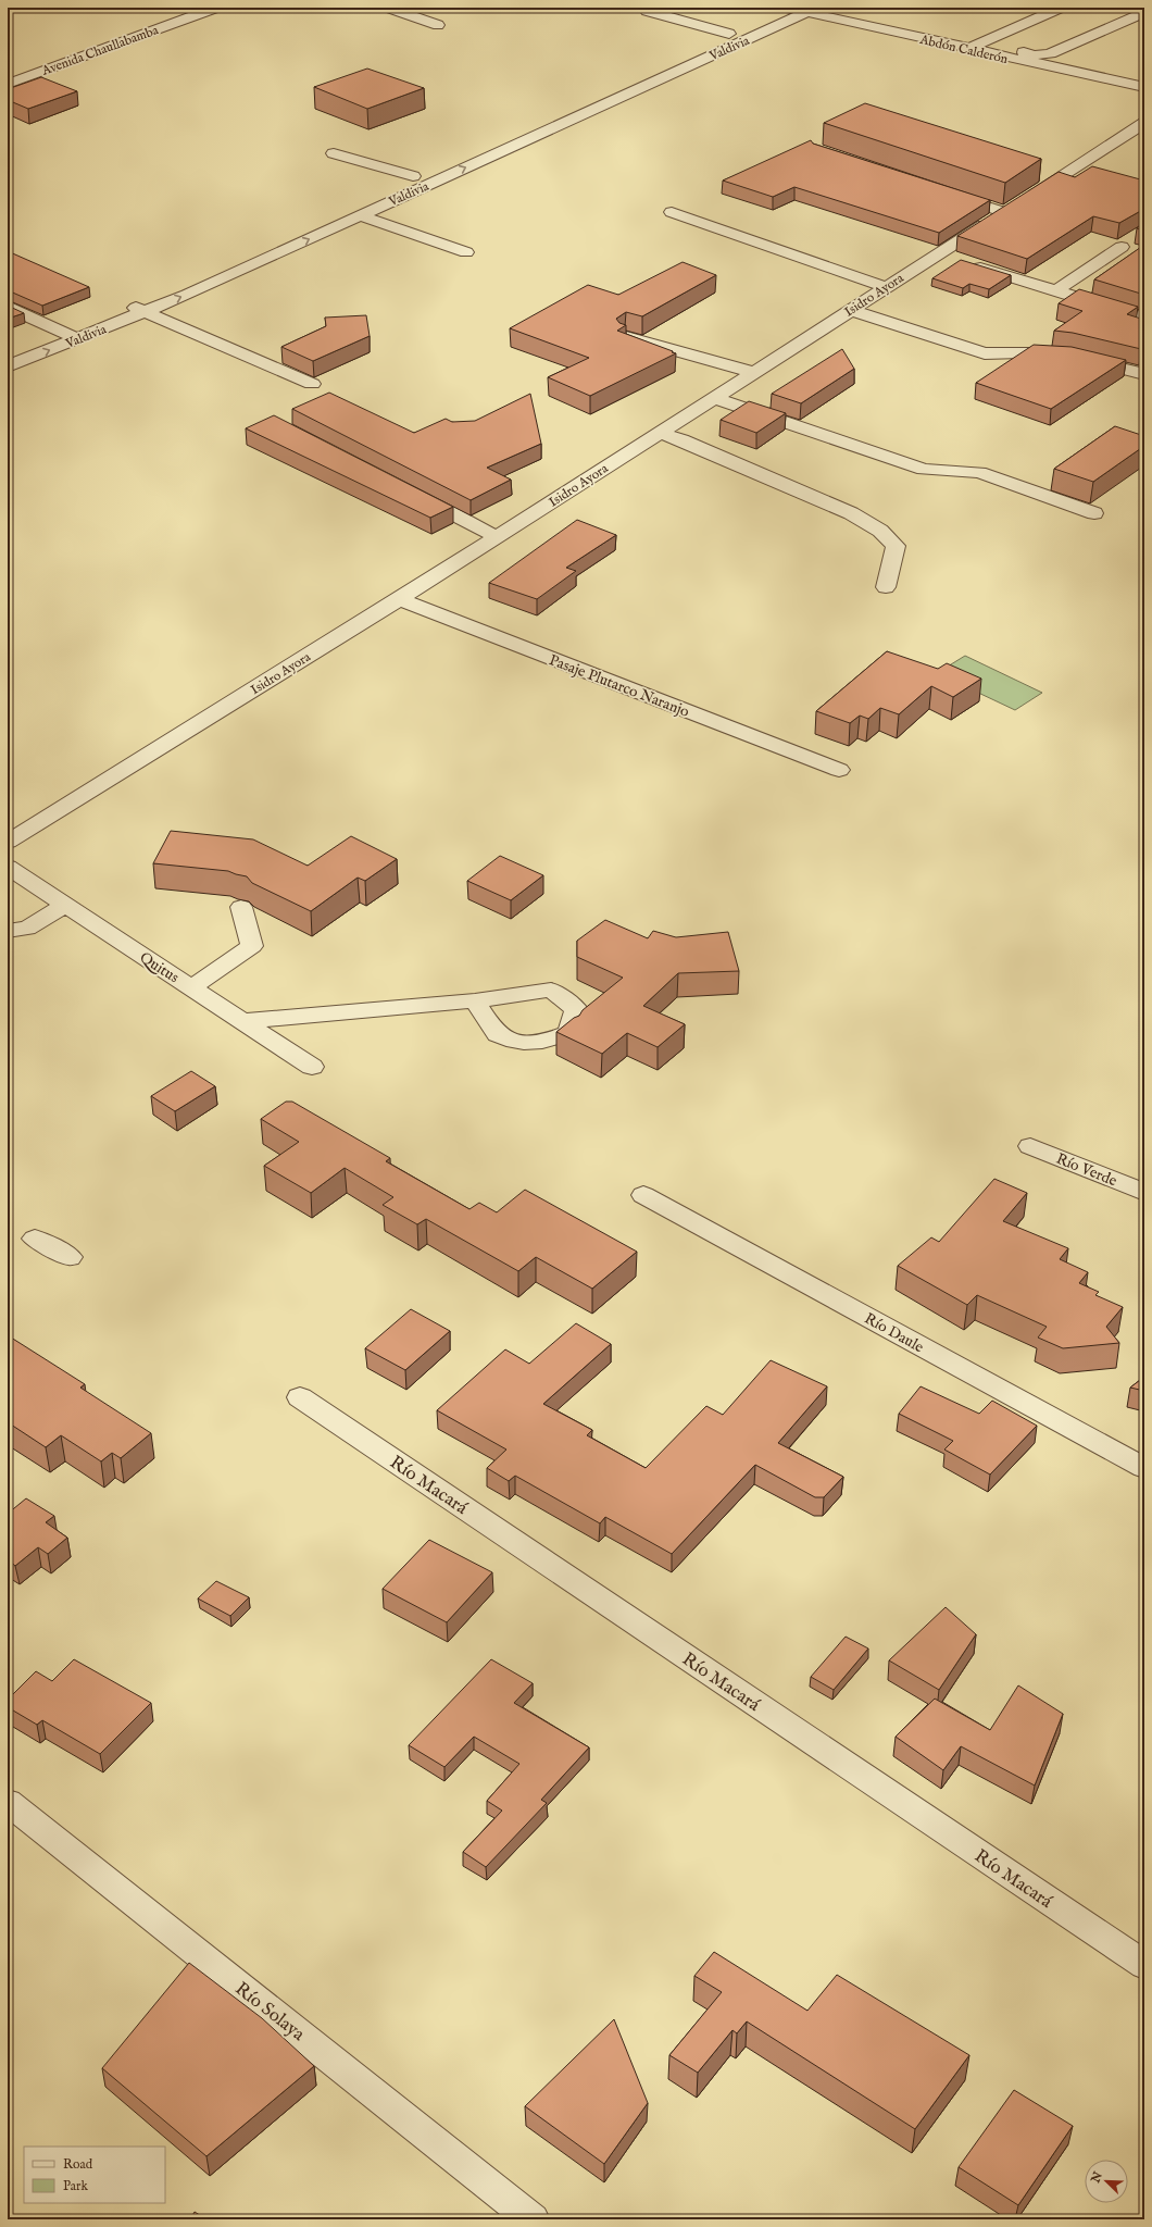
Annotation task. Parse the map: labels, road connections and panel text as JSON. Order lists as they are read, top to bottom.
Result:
{
  "streets": {
    "street": [
      "Valdivia",
      "Abdón Calderón",
      "Avenida Chaullabamba",
      "Isidro Ayora",
      "Pasaje Plutarco Naranjo",
      "Quitus",
      "Río Verde",
      "Río Daule",
      "Río Macará",
      "Río Solaya"
    ]
  },
  "crossings": [
    ["Valdivia", "Abdón Calderón"],
    ["Isidro Ayora", "Pasaje Plutarco Naranjo"]
  ],
  "legend": ["Road", "Park"],
  "north": "top left"
}
